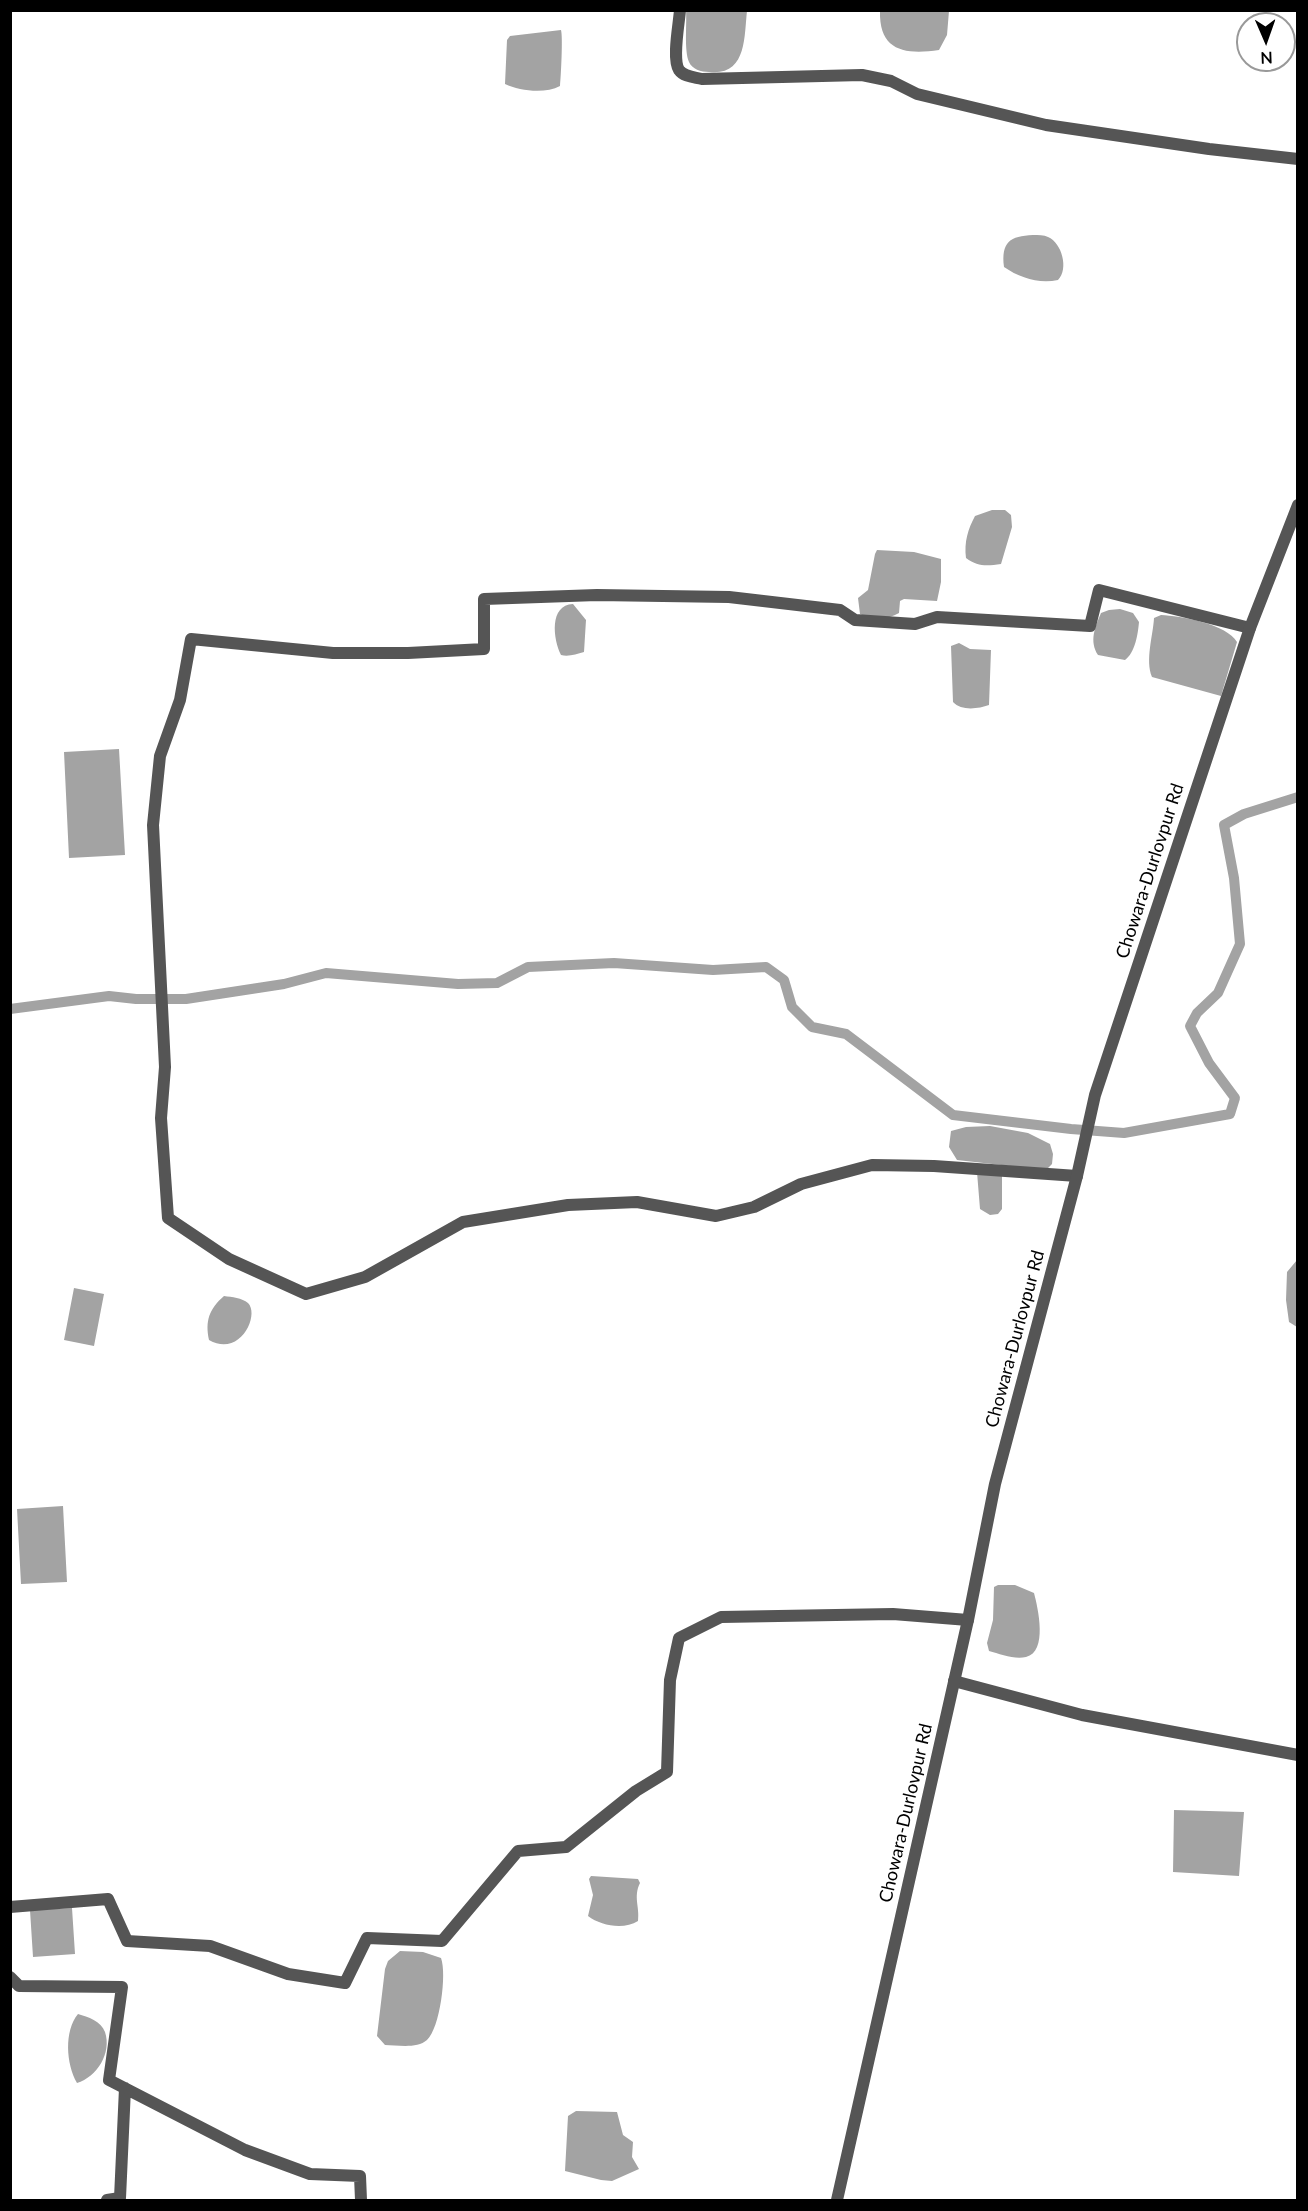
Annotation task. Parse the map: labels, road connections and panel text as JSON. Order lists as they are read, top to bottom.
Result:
{
  "streets": {
    "street": ["Chowara-Durlovpur Rd"]
  },
  "north": "bottom"
}
